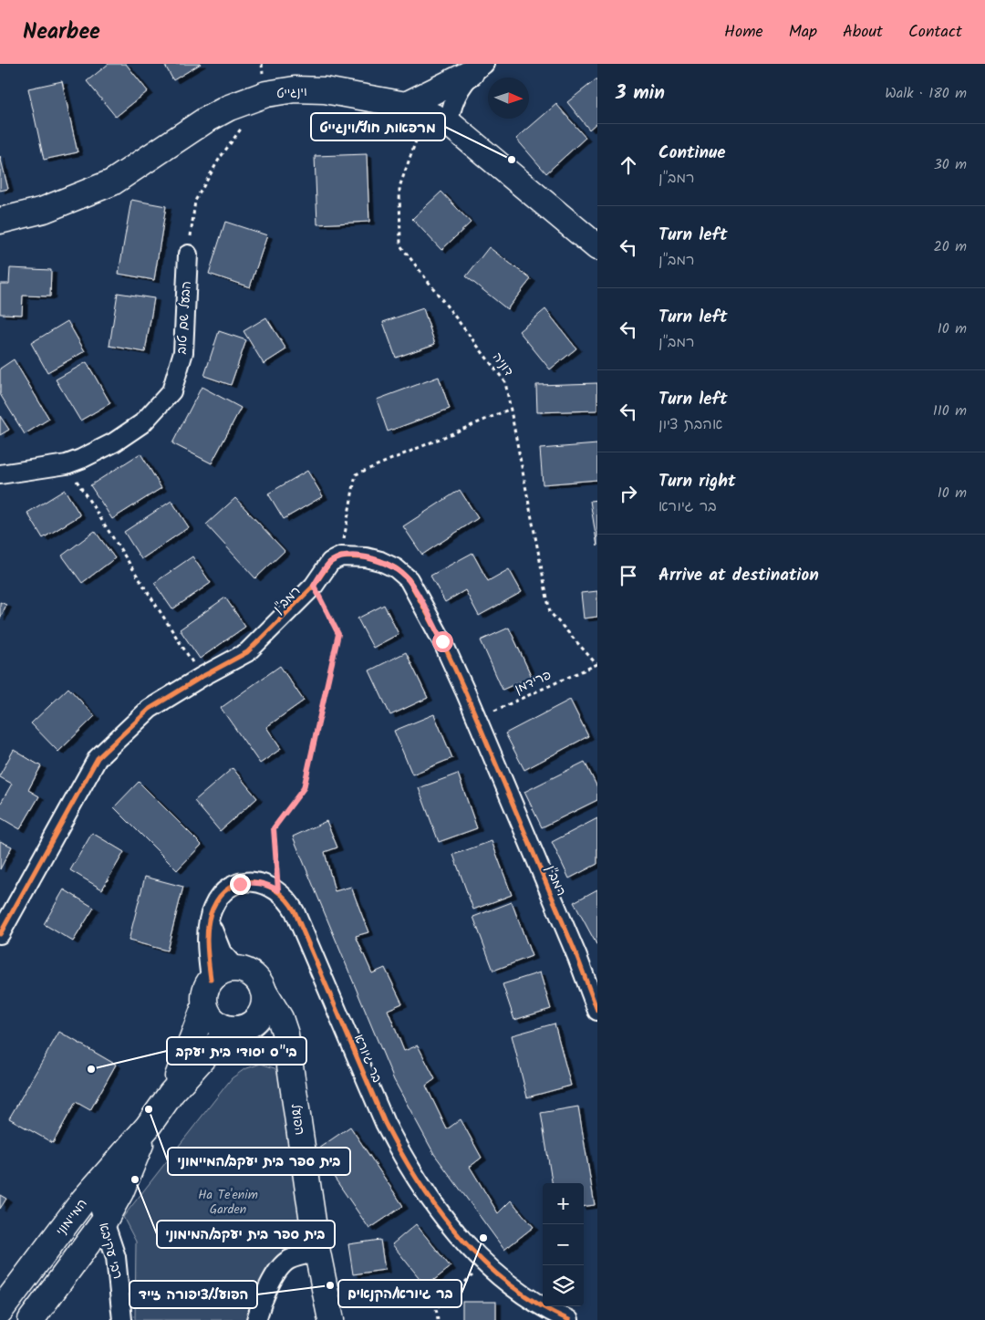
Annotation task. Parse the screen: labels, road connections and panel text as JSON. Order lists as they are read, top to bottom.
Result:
{
  "streets": {
    "street": [
      "וינגייט",
      "הבעל שם טוב",
      "רמב\"ן",
      "בר גיורא",
      "הפועל",
      "המיימוני",
      "רבי עקיבא"
    ],
    "path": ["דוניה", "פרידמן"]
  },
  "crossings": [
    ["וינגייט", "דוניה"],
    ["דוניה", "פרידמן"],
    ["רמב\"ן", "פרידמן"],
    ["בר גיורא", "הפועל"],
    ["בר גיורא", "המיימוני"],
    ["הפועל", "המיימוני"],
    ["המיימוני", "רבי עקיבא"]
  ],
  "parks": ["Ha Te'enim Garden"],
  "places": [
    "מרפאות חוץ/וינגייט",
    "בי\"ס יסודי בית יעקב",
    "בית ספר בית יעקב/המיימוני",
    "בית ספר בית יעקב/המימוני",
    "בר גיורא/הקנאים",
    "הפועל/ציפורה זייד"
  ],
  "north": "right",
  "page": {
    "header": "Nearbee",
    "nav": [
      "Home",
      "Map",
      "About",
      "Contact"
    ],
    "heading": ["3 min", "Walk · 180 m"],
    "list": [
      ["Continue", "רמב\"ן", "30 m"],
      ["Turn left", "רמב\"ן", "20 m"],
      ["Turn left", "רמב\"ן", "10 m"],
      ["Turn left", "אהבת ציון", "110 m"],
      ["Turn right", "בר גיורא", "10 m"],
      "Arrive at destination"
    ],
    "map_buttons": ["+", "−"]
  }
}
